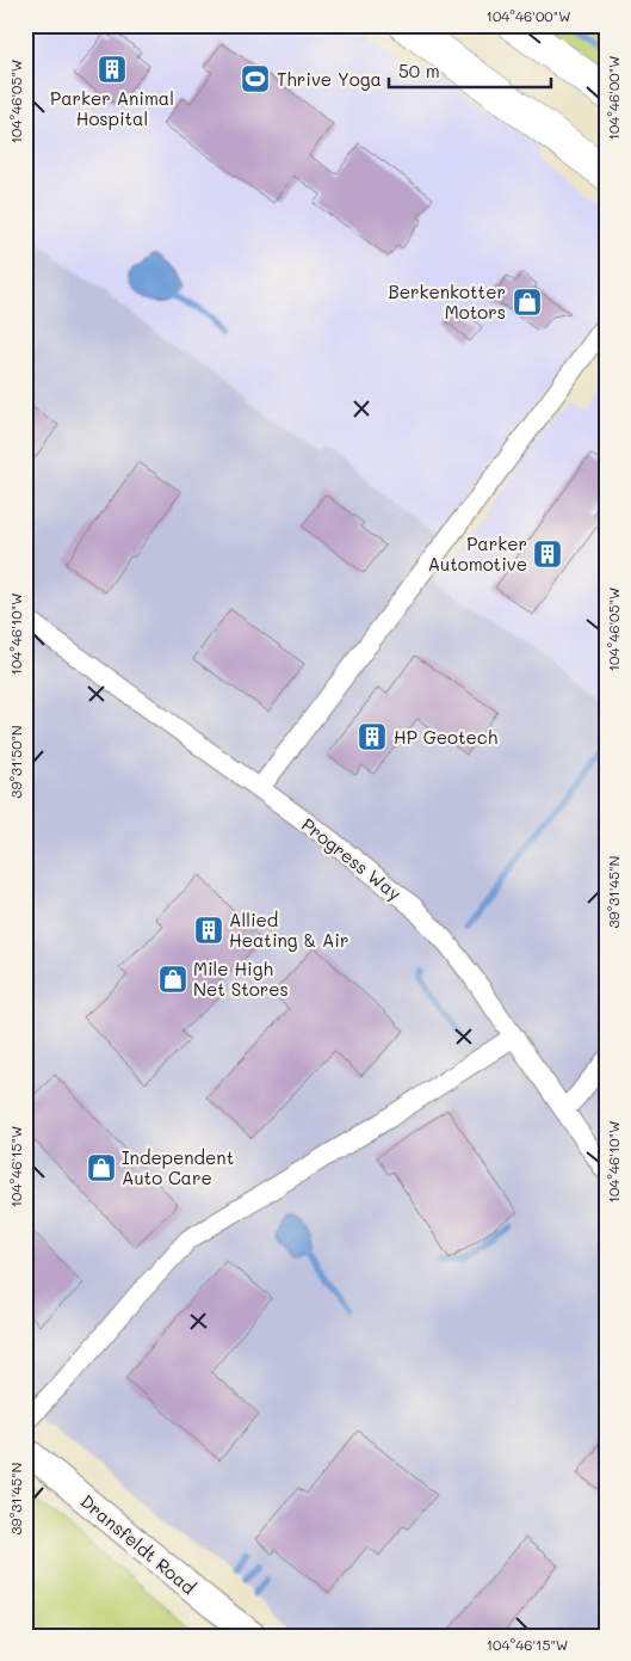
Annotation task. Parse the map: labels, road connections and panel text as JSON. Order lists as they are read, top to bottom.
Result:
{
  "streets": {
    "street": ["Progress Way", "Dransfeldt Road"]
  },
  "places": {
    "building": [
      "Parker Animal Hospital",
      "Parker Automotive",
      "HP Geotech",
      "Allied Heating & Air"
    ],
    "sports": ["Thrive Yoga"],
    "shop": ["Berkenkotter Motors", "Mile High Net Stores", "Independent Auto Care"]
  },
  "scale_bar": "50 m",
  "coordinates": [
    "104°46'00\"W",
    "104°46'05\"W",
    "104°46'10\"W",
    "39°31'50\"N",
    "39°31'45\"N",
    "104°46'15\"W"
  ]
}
